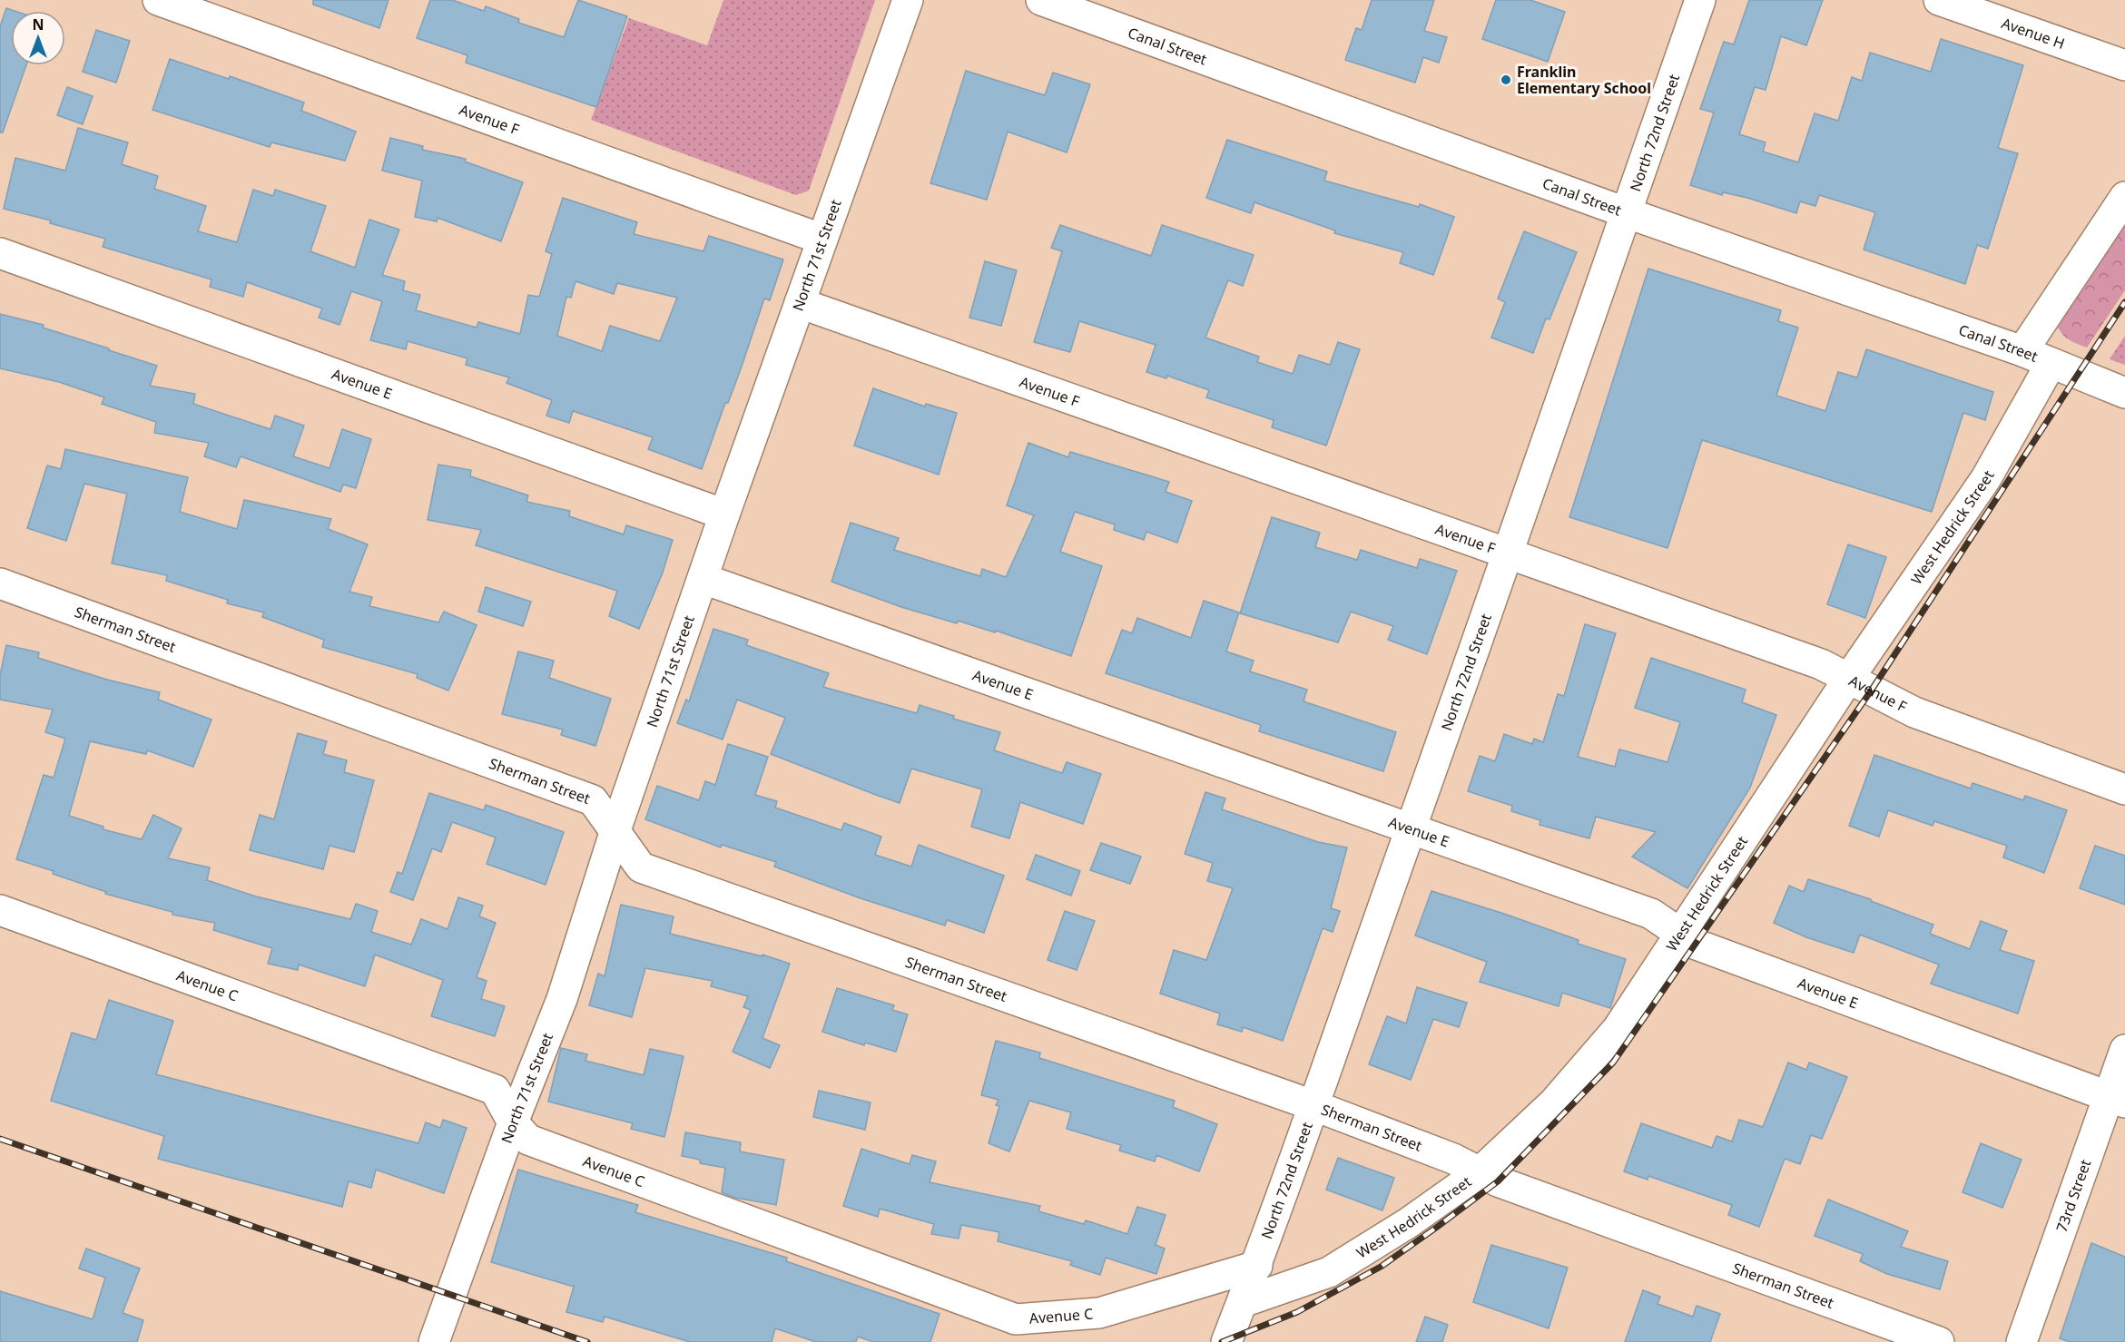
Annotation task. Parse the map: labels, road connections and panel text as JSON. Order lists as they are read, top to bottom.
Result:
{
  "streets": {
    "street": [
      "Avenue H",
      "Canal Street",
      "Avenue F",
      "North 72nd Street",
      "North 71st Street",
      "Avenue E",
      "West Hedrick Street",
      "Sherman Street",
      "Avenue C",
      "73rd Street"
    ]
  },
  "crossings": [
    ["Canal Street", "North 72nd Street"],
    ["Canal Street", "West Hedrick Street"],
    ["Avenue F", "North 72nd Street"],
    ["Avenue F", "North 71st Street"],
    ["Avenue F", "West Hedrick Street"],
    ["North 72nd Street", "Avenue E"],
    ["North 72nd Street", "West Hedrick Street"],
    ["North 72nd Street", "Sherman Street"],
    ["North 72nd Street", "Avenue C"],
    ["North 71st Street", "Avenue E"],
    ["North 71st Street", "Sherman Street"],
    ["North 71st Street", "Avenue C"],
    ["Avenue E", "West Hedrick Street"],
    ["Avenue E", "73rd Street"],
    ["West Hedrick Street", "Sherman Street"]
  ],
  "places": ["Franklin Elementary School"],
  "north": "top"
}
